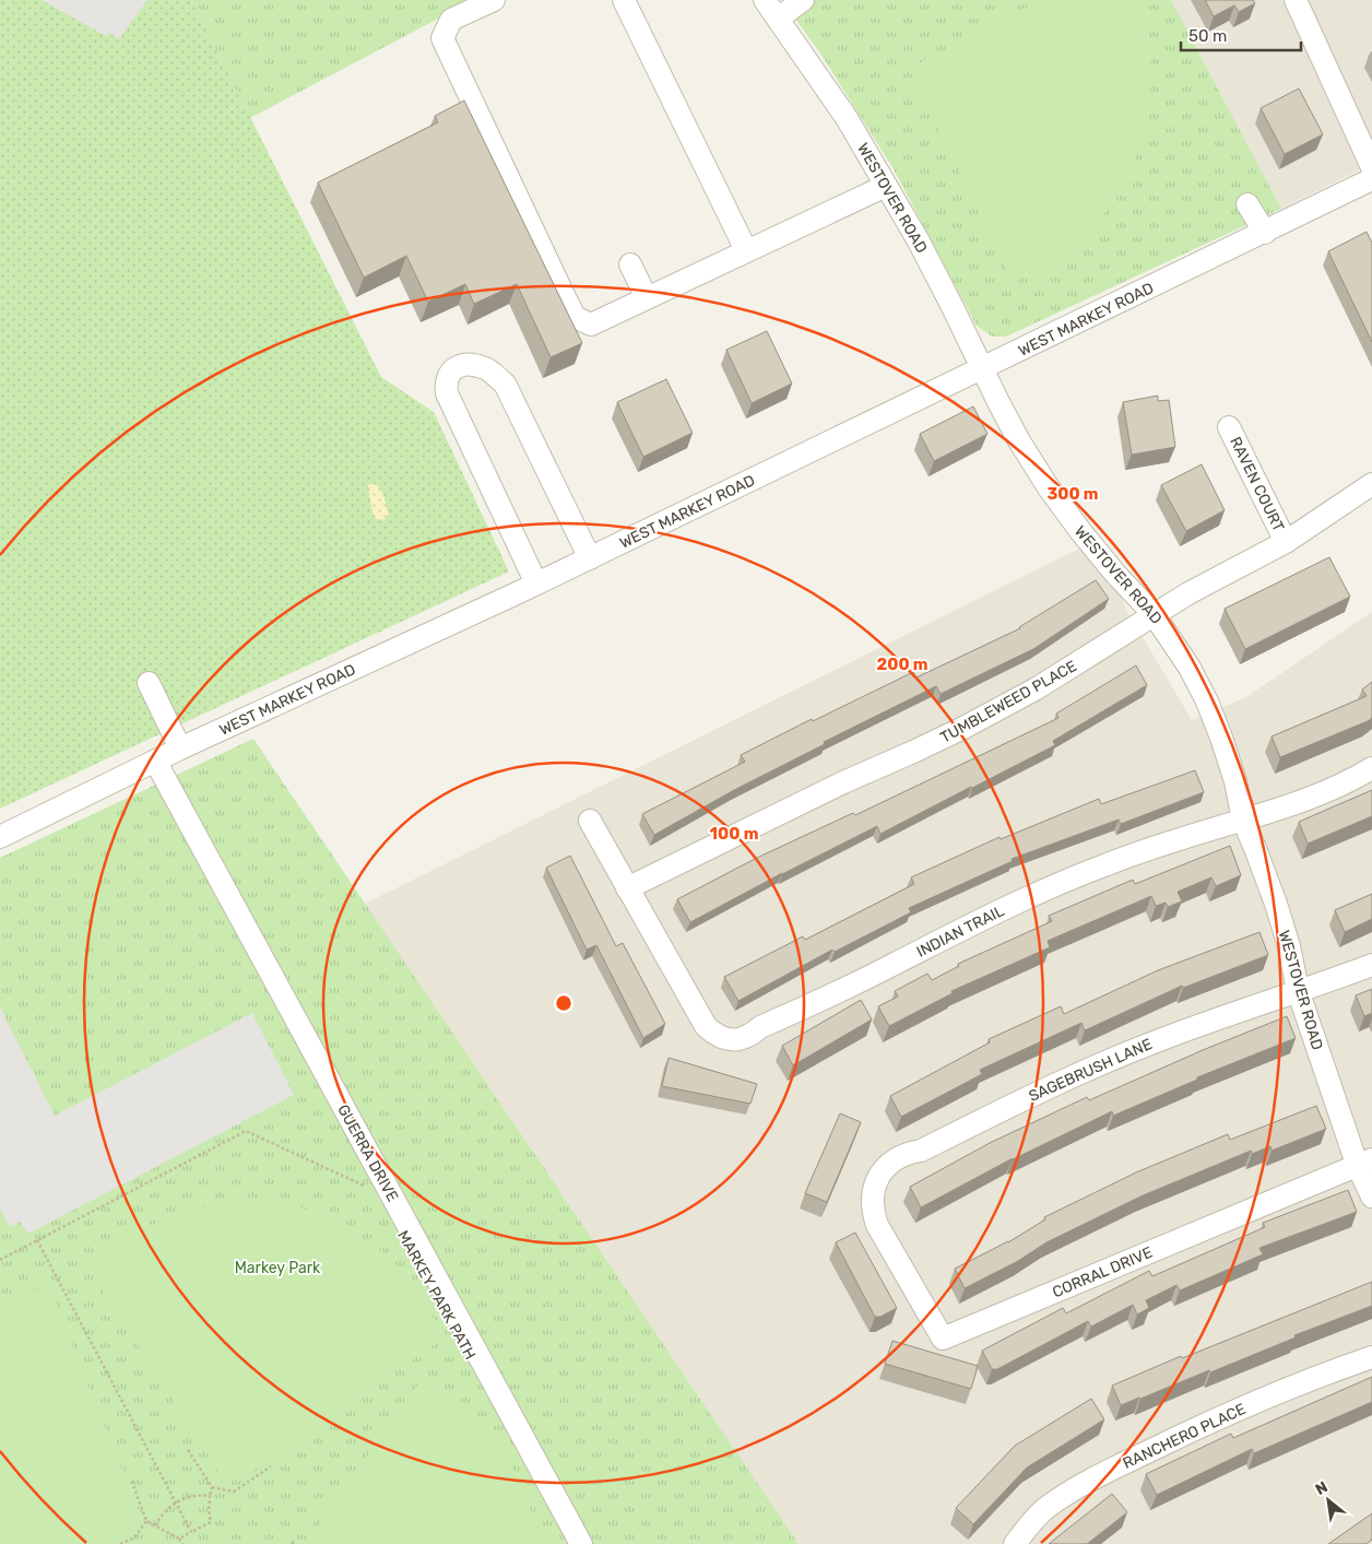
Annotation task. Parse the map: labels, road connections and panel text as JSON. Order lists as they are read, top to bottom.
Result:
{
  "streets": {
    "street": [
      "WESTOVER ROAD",
      "WEST MARKEY ROAD",
      "RAVEN COURT",
      "TUMBLEWEED PLACE",
      "INDIAN TRAIL",
      "SAGEBRUSH LANE",
      "GUERRA DRIVE",
      "CORRAL DRIVE",
      "RANCHERO PLACE"
    ]
  },
  "crossings": [
    ["WESTOVER ROAD", "WEST MARKEY ROAD"],
    ["WESTOVER ROAD", "TUMBLEWEED PLACE"],
    ["WESTOVER ROAD", "INDIAN TRAIL"],
    ["WESTOVER ROAD", "SAGEBRUSH LANE"],
    ["WESTOVER ROAD", "CORRAL DRIVE"],
    ["WEST MARKEY ROAD", "GUERRA DRIVE"],
    ["RAVEN COURT", "TUMBLEWEED PLACE"],
    ["TUMBLEWEED PLACE", "INDIAN TRAIL"],
    ["SAGEBRUSH LANE", "CORRAL DRIVE"]
  ],
  "parks": ["Markey Park"],
  "scale_bar": "50 m",
  "north": "top left",
  "rings": ["300 m", "200 m", "100 m"]
}
